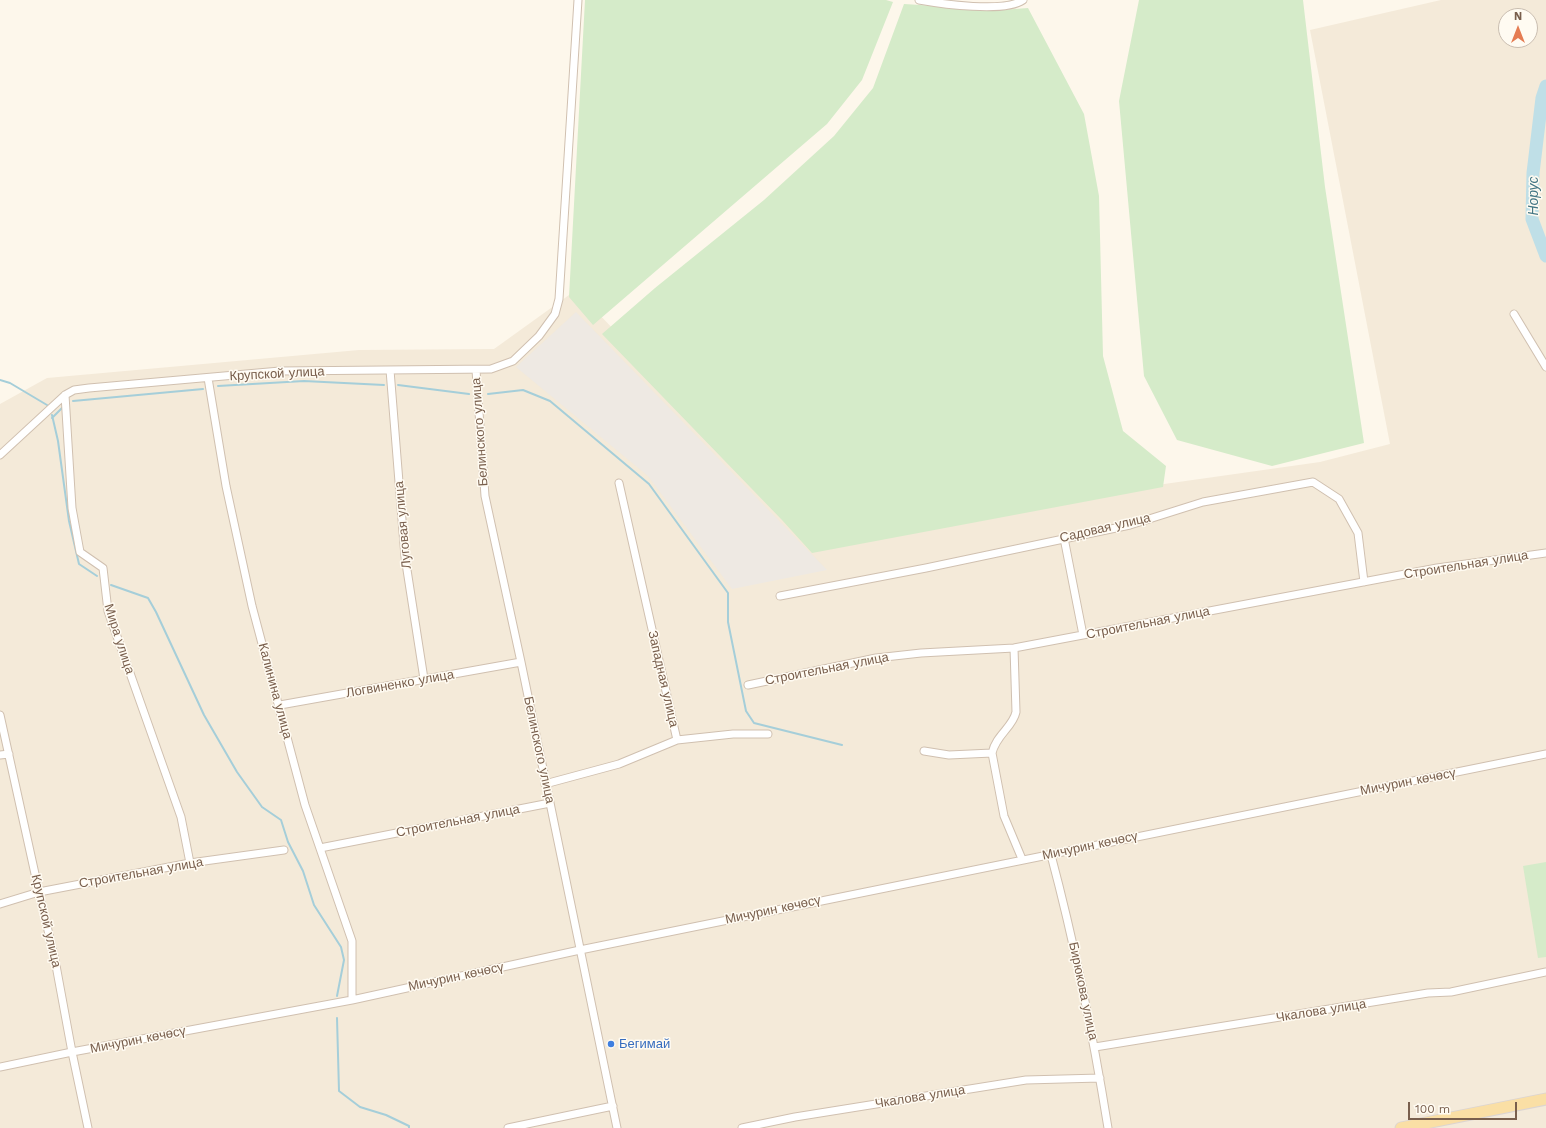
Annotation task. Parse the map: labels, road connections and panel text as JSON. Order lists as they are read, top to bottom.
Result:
{
  "streets": {
    "street": [
      "Крупской улица",
      "Белинского улица",
      "Луговая улица",
      "Садовая улица",
      "Строительная улица",
      "Мира улица",
      "Западная улица",
      "Логвиненко улица",
      "Калинина улица",
      "Мичурин көчөсү",
      "Бирюкова улица",
      "Чкалова улица"
    ]
  },
  "crossings": [
    ["Крупской улица", "Белинского улица"],
    ["Крупской улица", "Луговая улица"],
    ["Крупской улица", "Строительная улица"],
    ["Крупской улица", "Мира улица"],
    ["Крупской улица", "Калинина улица"],
    ["Крупской улица", "Мичурин көчөсү"],
    ["Белинского улица", "Строительная улица"],
    ["Белинского улица", "Западная улица"],
    ["Белинского улица", "Логвиненко улица"],
    ["Белинского улица", "Мичурин көчөсү"],
    ["Луговая улица", "Логвиненко улица"],
    ["Садовая улица", "Строительная улица"],
    ["Строительная улица", "Мира улица"],
    ["Строительная улица", "Калинина улица"],
    ["Логвиненко улица", "Калинина улица"],
    ["Калинина улица", "Мичурин көчөсү"],
    ["Мичурин көчөсү", "Бирюкова улица"],
    ["Бирюкова улица", "Чкалова улица"]
  ],
  "water": ["Норус"],
  "places": ["Бегимай"],
  "scale_bar": "100 m",
  "north": "top"
}
